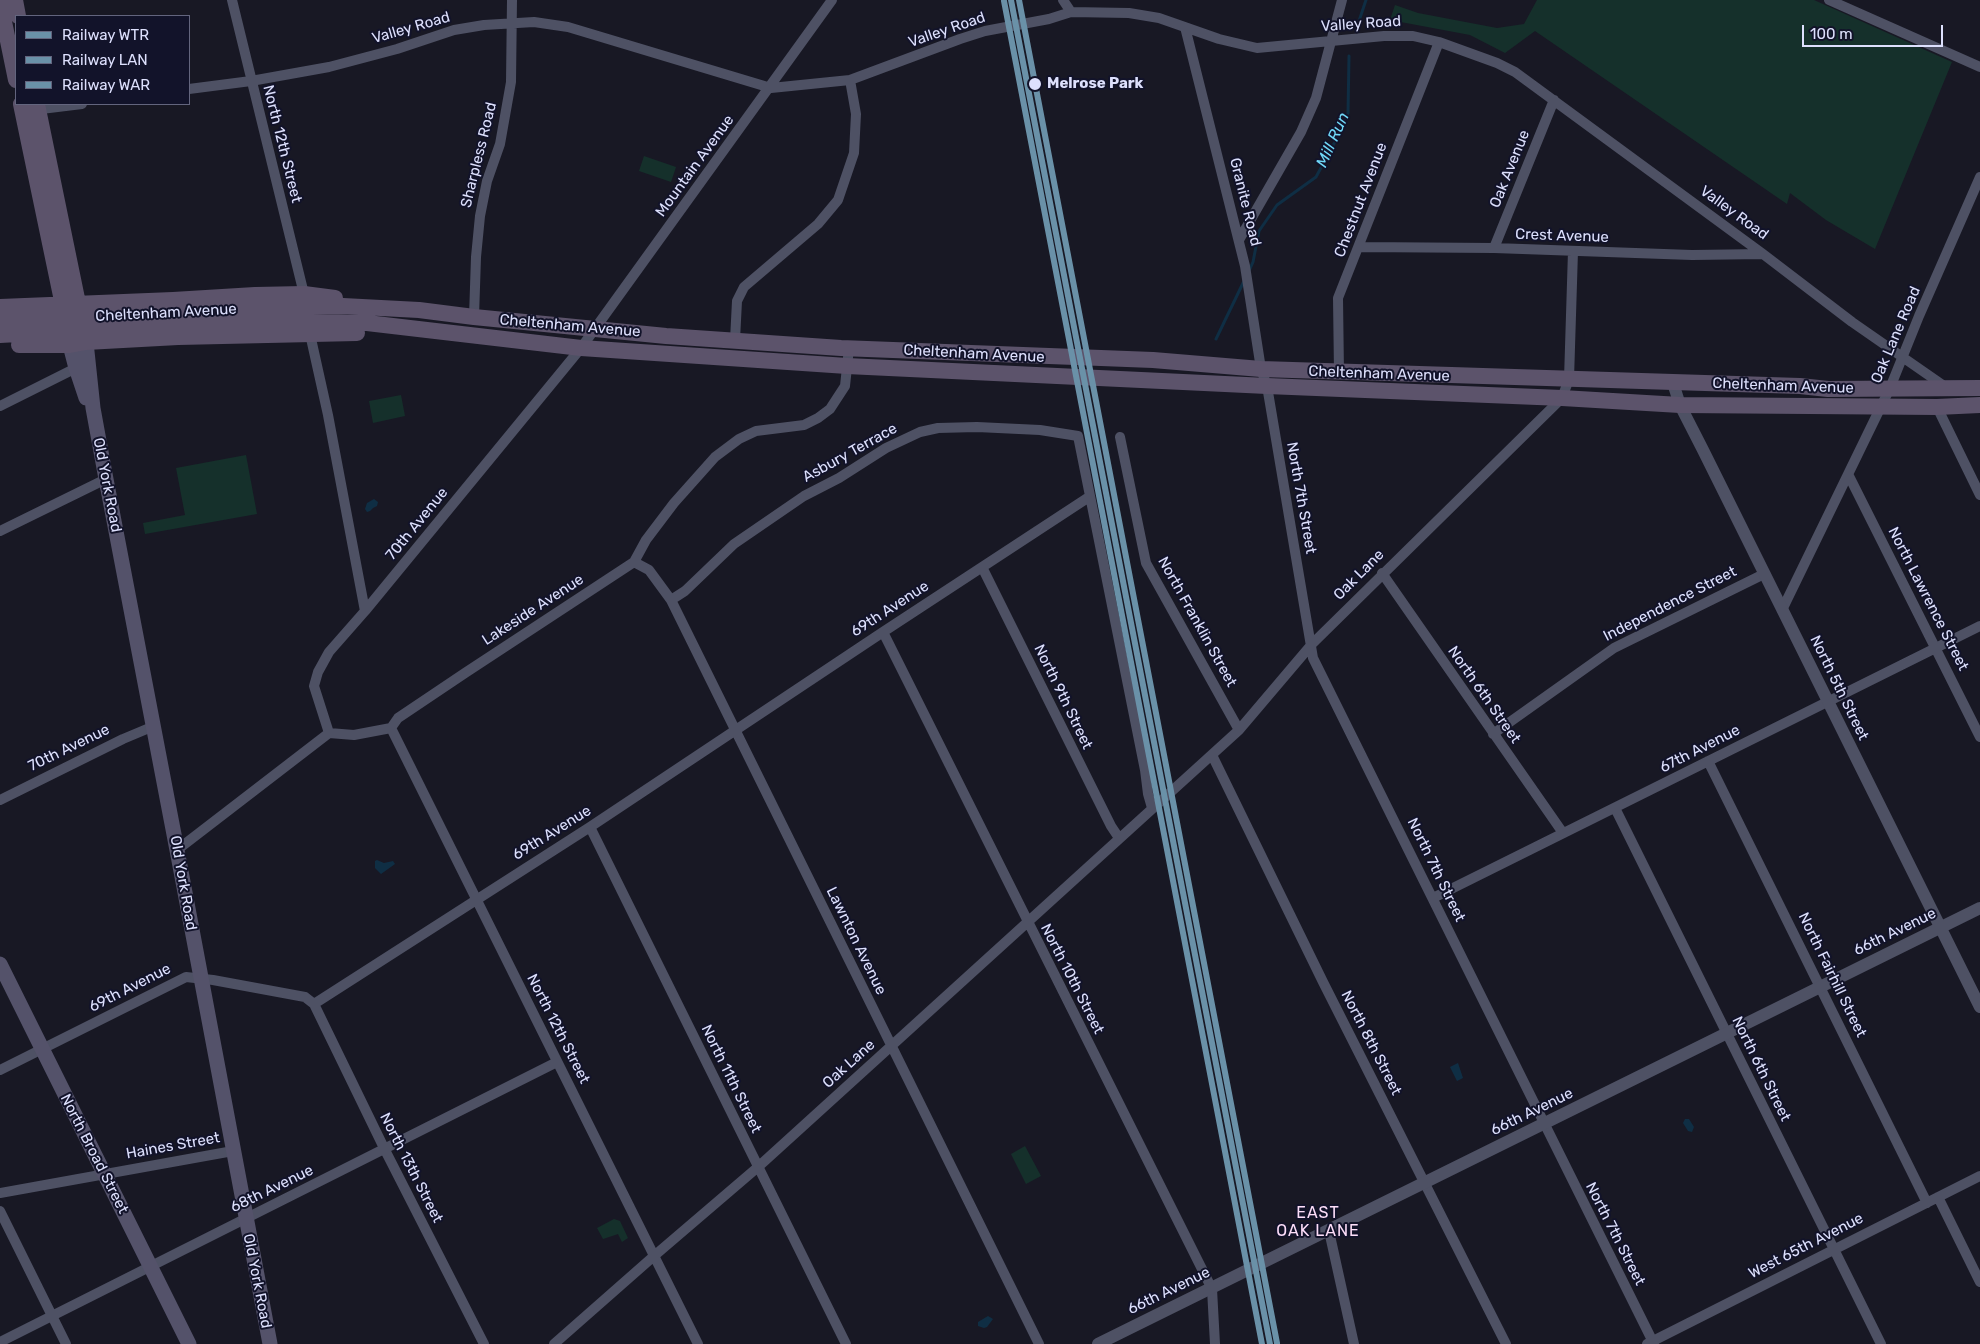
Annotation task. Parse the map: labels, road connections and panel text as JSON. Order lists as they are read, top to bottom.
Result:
{
  "streets": {
    "highway": ["Cheltenham Avenue", "Old York Road"],
    "main road": ["North Broad Street"],
    "street": [
      "Valley Road",
      "North 12th Street",
      "Sharpless Road",
      "Mountain Avenue",
      "Oak Avenue",
      "Chestnut Avenue",
      "Granite Road",
      "Crest Avenue",
      "Oak Lane Road",
      "Asbury Terrace",
      "North 7th Street",
      "70th Avenue",
      "Oak Lane",
      "North Lawrence Street",
      "Independence Street",
      "69th Avenue",
      "Lakeside Avenue",
      "North Franklin Street",
      "North 5th Street",
      "North 6th Street",
      "North 9th Street",
      "67th Avenue",
      "66th Avenue",
      "Lawnton Avenue",
      "North Fairhill Street",
      "North 10th Street",
      "North 8th Street",
      "North 11th Street",
      "Haines Street",
      "North 13th Street",
      "68th Avenue",
      "West 65th Avenue"
    ]
  },
  "crossings": [
    ["Valley Road", "North 12th Street"],
    ["Valley Road", "Sharpless Road"],
    ["Valley Road", "Mountain Avenue"],
    ["Valley Road", "Oak Avenue"],
    ["Valley Road", "Chestnut Avenue"],
    ["Valley Road", "Granite Road"],
    ["Valley Road", "Crest Avenue"],
    ["Valley Road", "Cheltenham Avenue"],
    ["Valley Road", "Oak Lane Road"],
    ["North 12th Street", "Oak Lane"],
    ["North 12th Street", "69th Avenue"],
    ["North 12th Street", "Lakeside Avenue"],
    ["North 12th Street", "68th Avenue"],
    ["Sharpless Road", "Cheltenham Avenue"],
    ["Mountain Avenue", "Cheltenham Avenue"],
    ["Mountain Avenue", "70th Avenue"],
    ["Oak Avenue", "Crest Avenue"],
    ["Chestnut Avenue", "Crest Avenue"],
    ["Chestnut Avenue", "Cheltenham Avenue"],
    ["Granite Road", "Cheltenham Avenue"],
    ["Granite Road", "North 7th Street"],
    ["Cheltenham Avenue", "Oak Lane Road"],
    ["Cheltenham Avenue", "North 7th Street"],
    ["Cheltenham Avenue", "70th Avenue"],
    ["Cheltenham Avenue", "Oak Lane"],
    ["Cheltenham Avenue", "Lakeside Avenue"],
    ["Cheltenham Avenue", "North 5th Street"],
    ["Oak Lane Road", "North Lawrence Street"],
    ["Oak Lane Road", "North 5th Street"],
    ["Asbury Terrace", "69th Avenue"],
    ["Asbury Terrace", "Lawnton Avenue"],
    ["Old York Road", "70th Avenue"],
    ["Old York Road", "69th Avenue"],
    ["Old York Road", "Haines Street"],
    ["Old York Road", "68th Avenue"],
    ["North 7th Street", "Oak Lane"],
    ["North 7th Street", "67th Avenue"],
    ["North 7th Street", "66th Avenue"],
    ["North 7th Street", "West 65th Avenue"],
    ["Oak Lane", "North Franklin Street"],
    ["Oak Lane", "North 6th Street"],
    ["Oak Lane", "North 9th Street"],
    ["Oak Lane", "Lawnton Avenue"],
    ["Oak Lane", "North 10th Street"],
    ["Oak Lane", "North 8th Street"],
    ["Oak Lane", "North 11th Street"],
    ["North Lawrence Street", "67th Avenue"],
    ["Independence Street", "North 5th Street"],
    ["Independence Street", "North 6th Street"],
    ["69th Avenue", "North 9th Street"],
    ["69th Avenue", "Lawnton Avenue"],
    ["69th Avenue", "North 10th Street"],
    ["69th Avenue", "North 11th Street"],
    ["69th Avenue", "North Broad Street"],
    ["69th Avenue", "North 13th Street"],
    ["Lakeside Avenue", "Lawnton Avenue"],
    ["North 5th Street", "67th Avenue"],
    ["North 5th Street", "66th Avenue"],
    ["North 6th Street", "67th Avenue"],
    ["North 6th Street", "66th Avenue"],
    ["North 6th Street", "West 65th Avenue"],
    ["67th Avenue", "North Fairhill Street"],
    ["66th Avenue", "North Fairhill Street"],
    ["66th Avenue", "North 10th Street"],
    ["66th Avenue", "North 8th Street"],
    ["North Fairhill Street", "West 65th Avenue"],
    ["Haines Street", "North Broad Street"],
    ["North Broad Street", "68th Avenue"],
    ["North 13th Street", "68th Avenue"]
  ],
  "districts": ["EAST OAK LANE"],
  "water": ["Mill Run"],
  "places": ["Melrose Park"],
  "lines": ["rail line WTR", "rail line WAR", "rail line LAN"],
  "legend": ["Railway WTR", "Railway LAN", "Railway WAR"],
  "scale_bar": "100 m"
}
